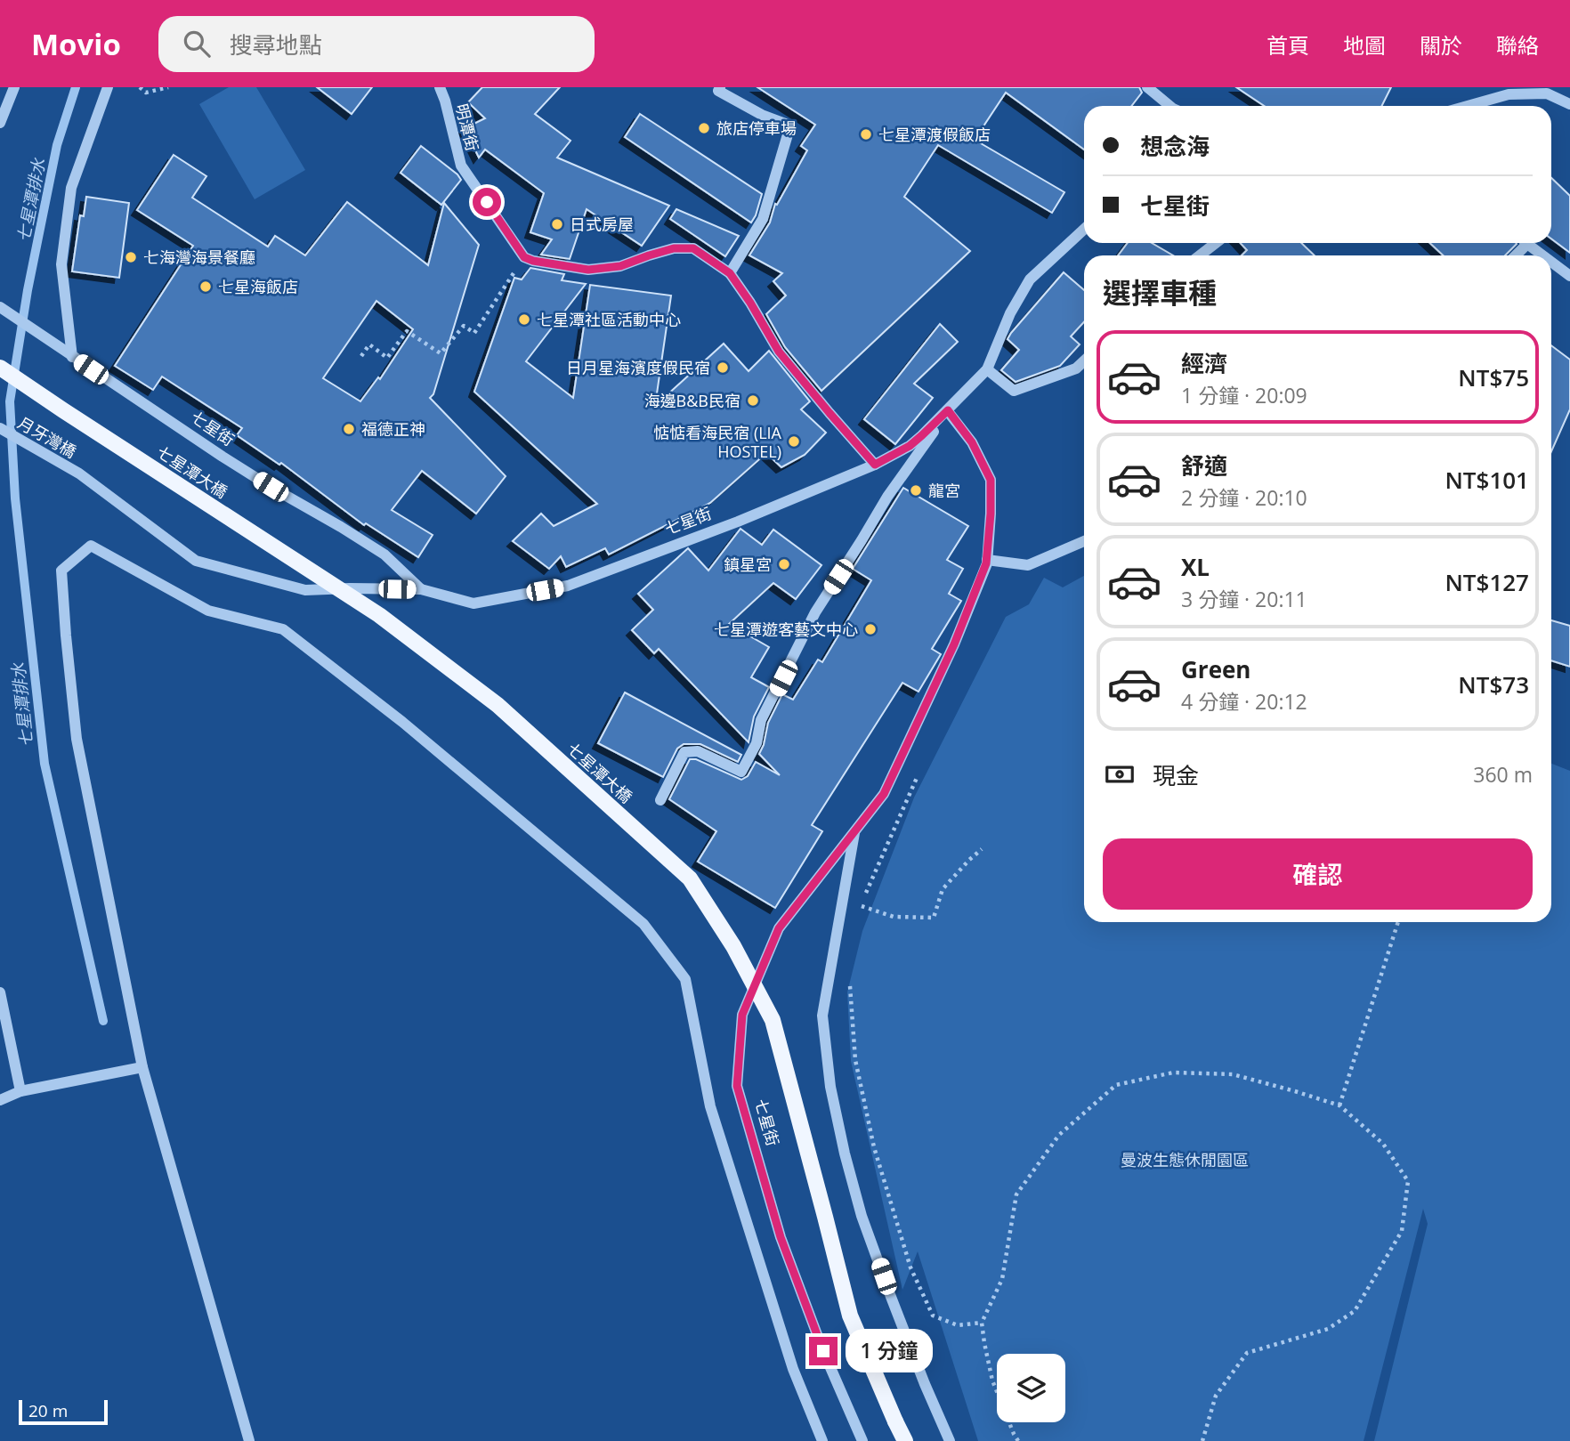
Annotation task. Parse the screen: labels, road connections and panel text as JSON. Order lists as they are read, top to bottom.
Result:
{
  "streets": {
    "main road": ["七星潭大橋"],
    "street": ["明潭街", "七星街", "月牙灣橋"]
  },
  "crossings": [
    ["七星街", "月牙灣橋"]
  ],
  "water": ["七星潭排水"],
  "parks": ["曼波生態休閒園區"],
  "places": [
    "旅店停車場",
    "七星潭渡假飯店",
    "日式房屋",
    "七海灣海景餐廳",
    "七星海飯店",
    "七星潭社區活動中心",
    "日月星海濱度假民宿",
    "海邊B&B民宿",
    "福德正神",
    "惦惦看海民宿 (LIA HOSTEL)",
    "龍宮",
    "鎮星宮",
    "七星潭遊客藝文中心"
  ],
  "scale_bar": "20 m",
  "page": {
    "header": "Movio",
    "search": "搜尋地點",
    "nav": [
      "首頁",
      "地圖",
      "關於",
      "聯絡"
    ],
    "banner": ["想念海", "七星街"],
    "heading": "選擇車種",
    "list": [
      {
        "name": "經濟",
        "note": "1 分鐘 · 20:09",
        "value": "NT$75"
      },
      {
        "name": "舒適",
        "note": "2 分鐘 · 20:10",
        "value": "NT$101"
      },
      {
        "name": "XL",
        "note": "3 分鐘 · 20:11",
        "value": "NT$127"
      },
      {
        "name": "Green",
        "note": "4 分鐘 · 20:12",
        "value": "NT$73"
      }
    ],
    "pay": ["現金", "360 m"],
    "buttons": "確認",
    "bubble": "1 分鐘",
    "scale": "20 m"
  }
}
